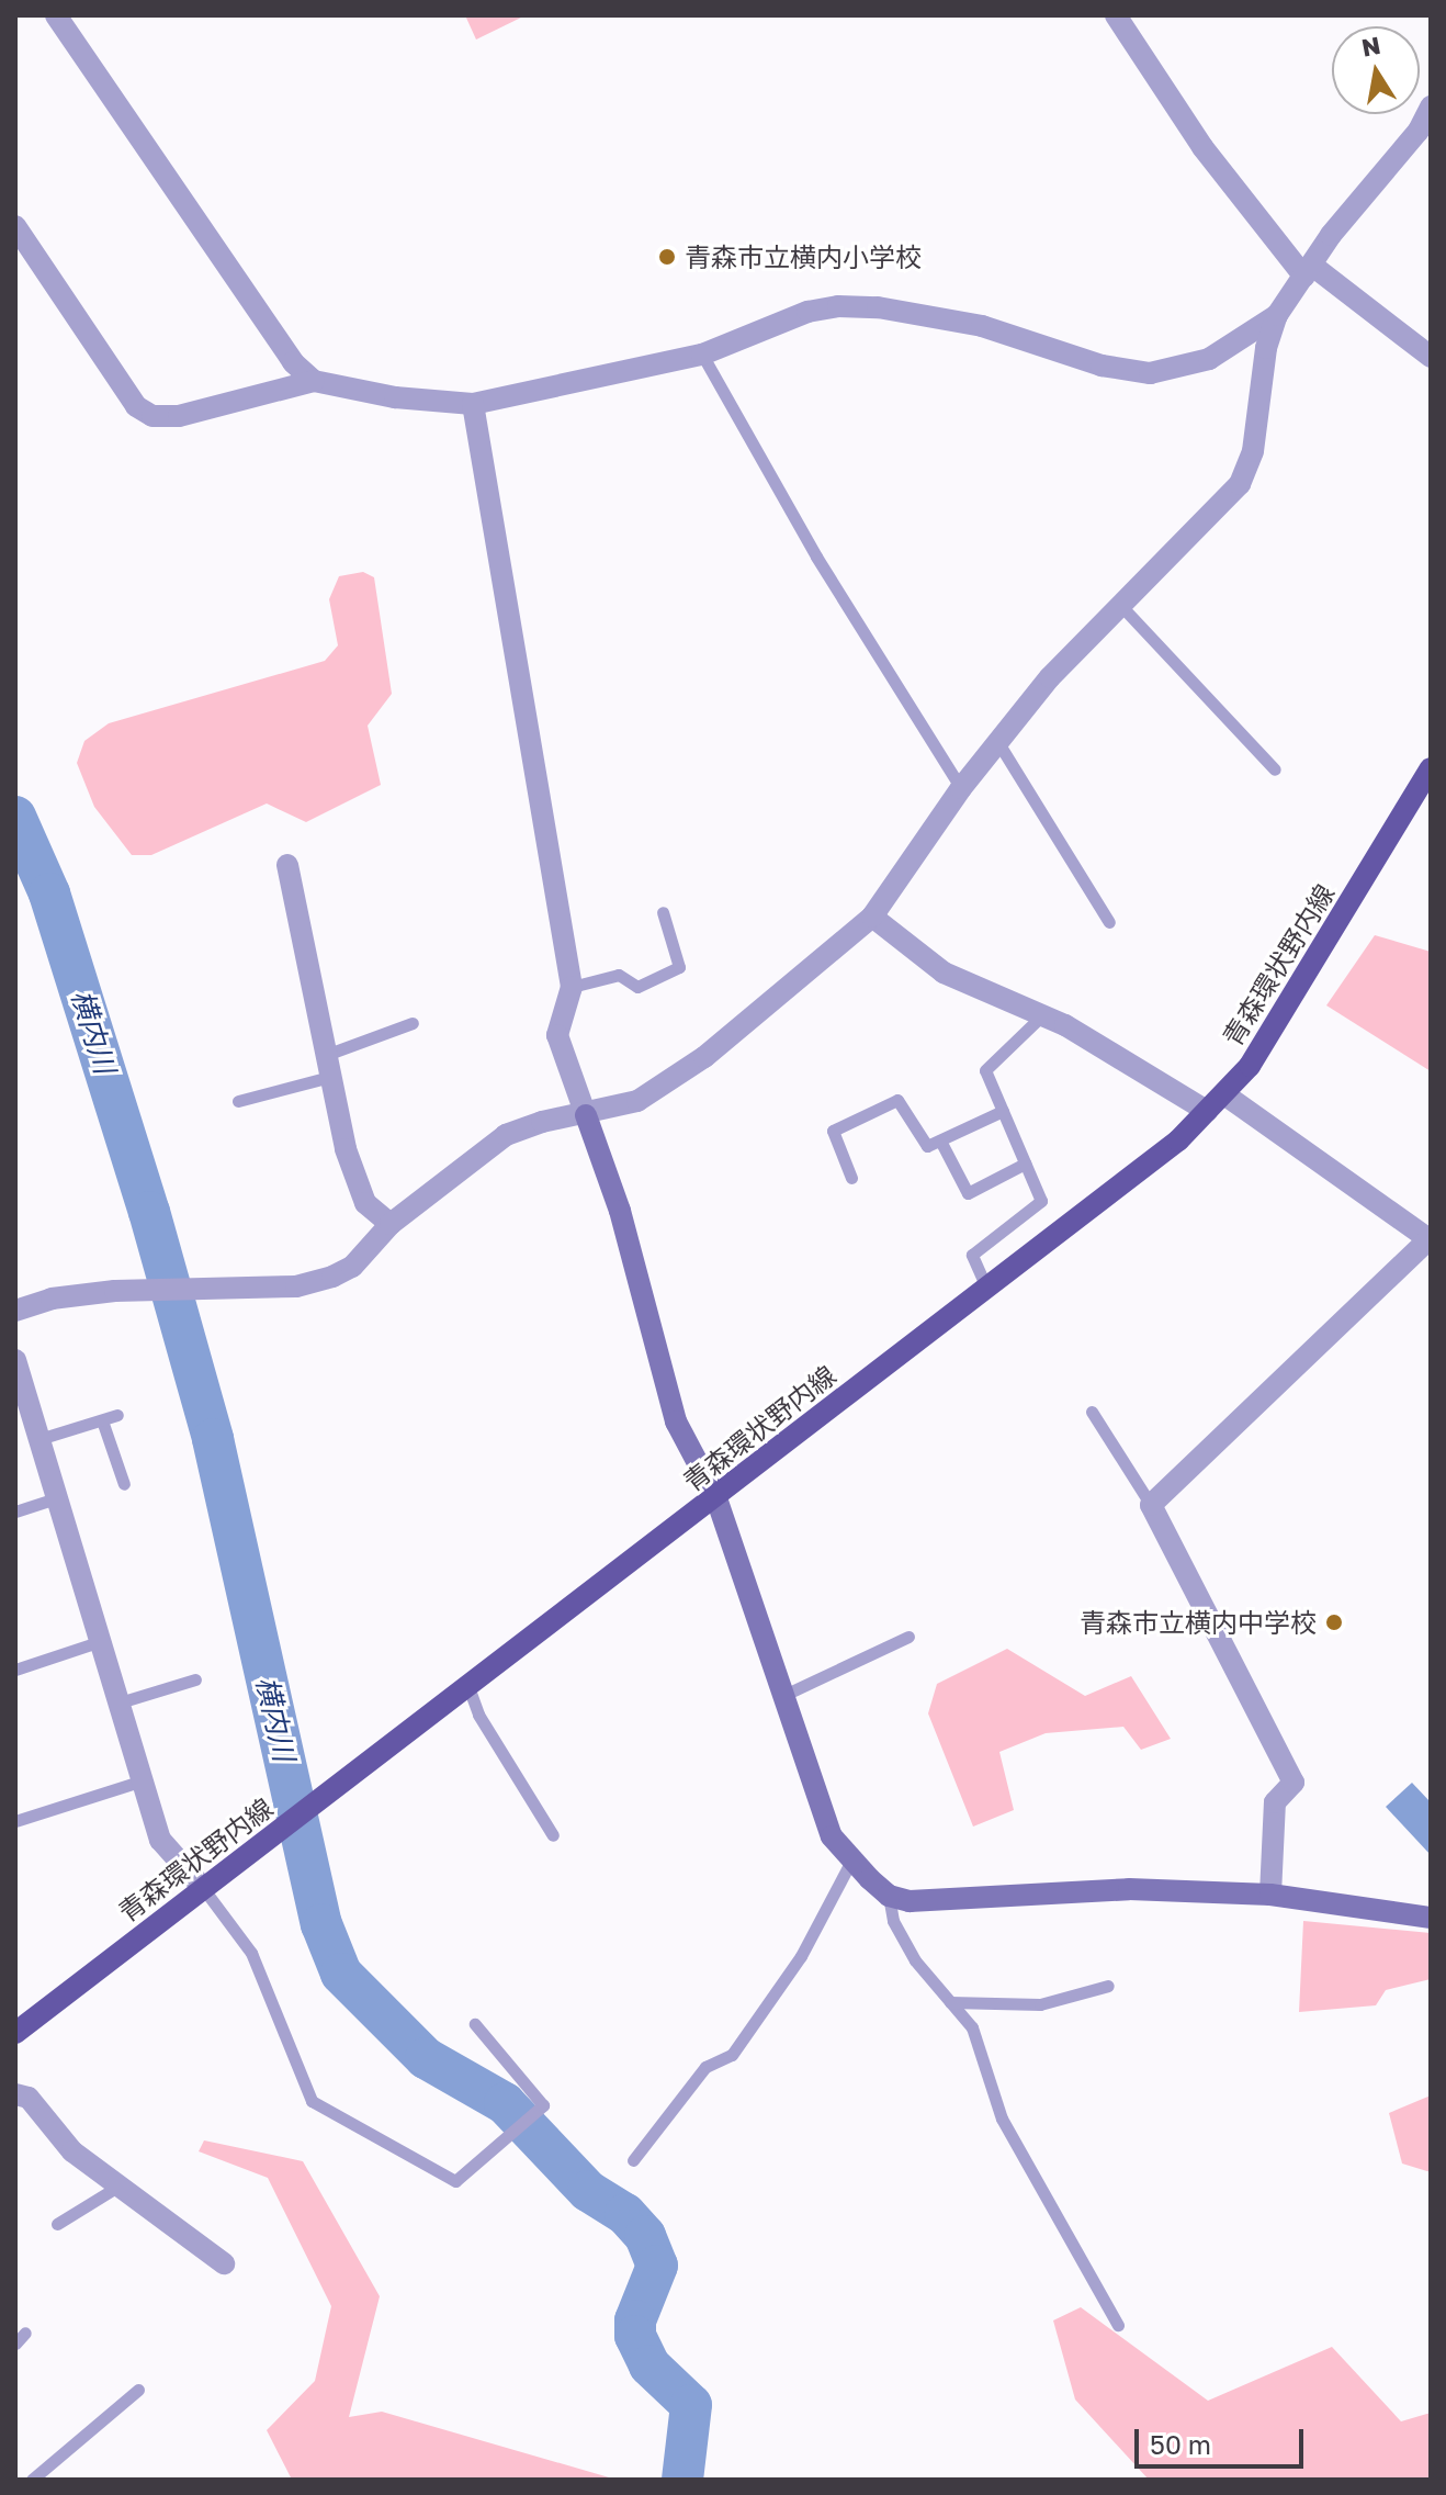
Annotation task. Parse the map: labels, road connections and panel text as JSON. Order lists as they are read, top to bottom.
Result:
{
  "streets": {
    "main road": ["青森環状野内線"]
  },
  "water": ["横内川"],
  "places": ["青森市立横内小学校", "青森市立横内中学校"],
  "scale_bar": "50 m",
  "north": "top"
}
